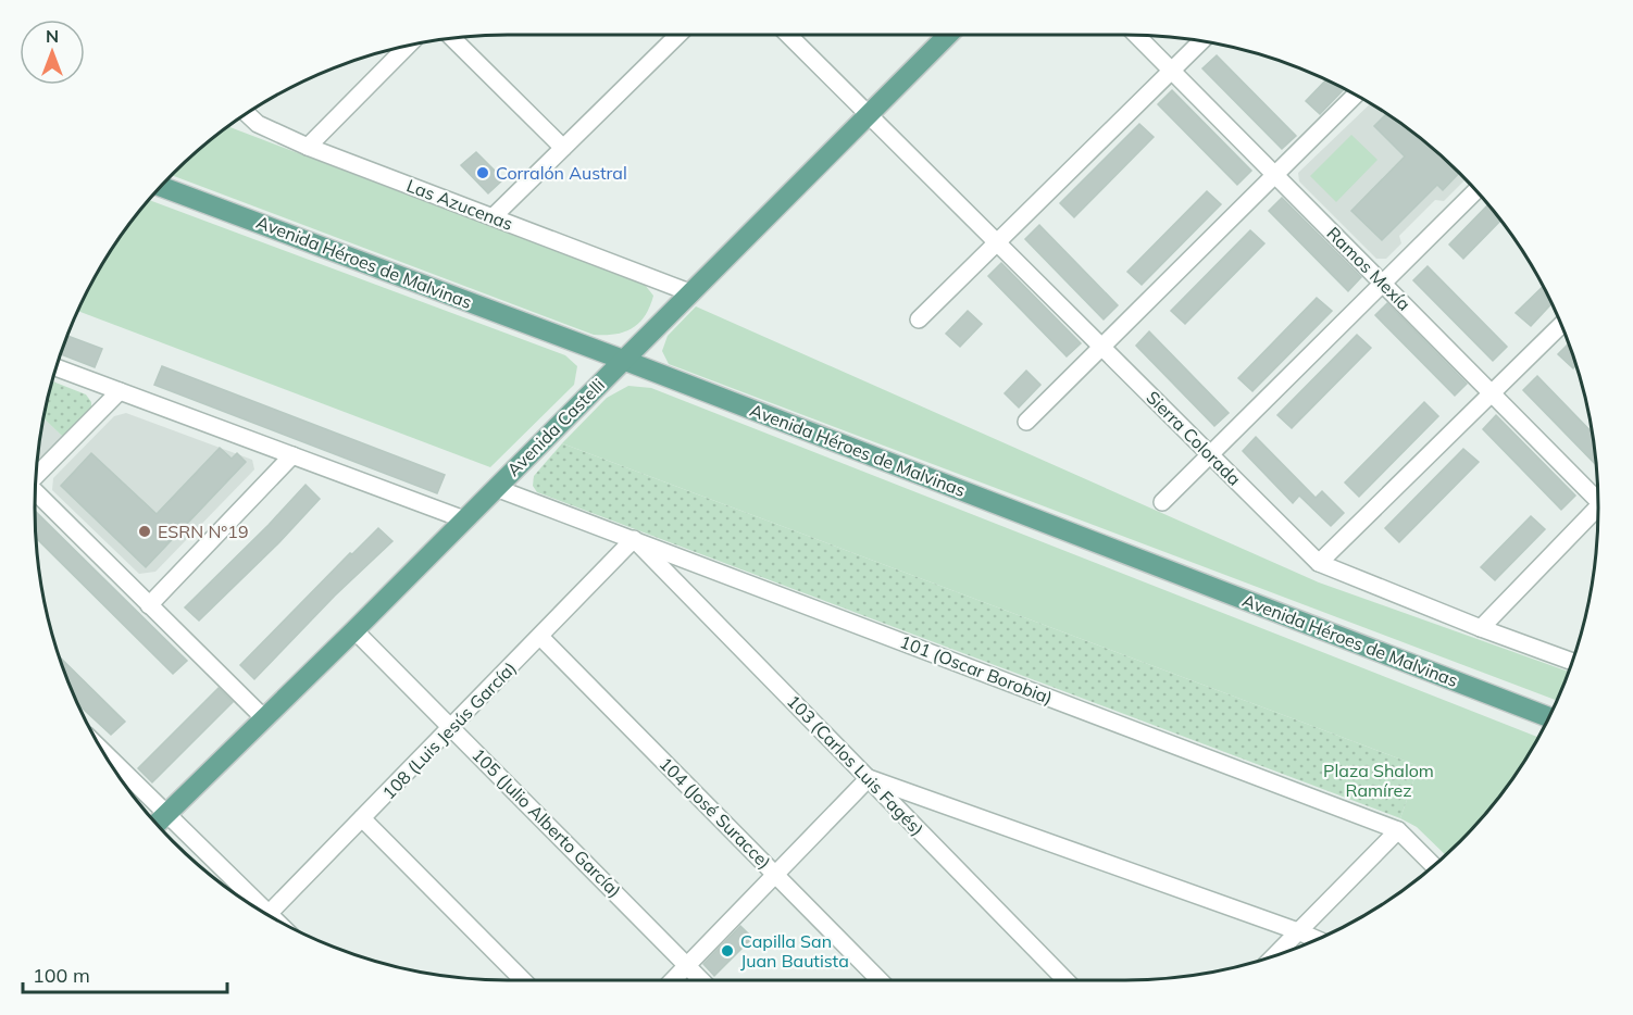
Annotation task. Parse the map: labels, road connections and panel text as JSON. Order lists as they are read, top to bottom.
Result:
{
  "streets": {
    "main road": ["Avenida Héroes de Malvinas", "Avenida Castelli"],
    "street": [
      "Las Azucenas",
      "Ramos Mexía",
      "Sierra Colorada",
      "101 (Oscar Borobia)",
      "108 (Luis Jesús García)",
      "103 (Carlos Luis Fagés)",
      "104 (José Suracce)",
      "105 (Julio Alberto García)"
    ]
  },
  "crossings": [
    ["Las Azucenas", "Avenida Castelli"],
    ["Avenida Héroes de Malvinas", "Avenida Castelli"],
    ["Avenida Castelli", "Sierra Colorada"],
    ["Avenida Castelli", "101 (Oscar Borobia)"],
    ["Avenida Castelli", "105 (Julio Alberto García)"],
    ["101 (Oscar Borobia)", "108 (Luis Jesús García)"],
    ["101 (Oscar Borobia)", "103 (Carlos Luis Fagés)"],
    ["108 (Luis Jesús García)", "103 (Carlos Luis Fagés)"],
    ["108 (Luis Jesús García)", "104 (José Suracce)"],
    ["108 (Luis Jesús García)", "105 (Julio Alberto García)"]
  ],
  "parks": ["Plaza Shalom Ramírez"],
  "places": ["Corralón Austral", "ESRN N°19", "Capilla San Juan Bautista"],
  "scale_bar": "100 m",
  "north": "top"
}
